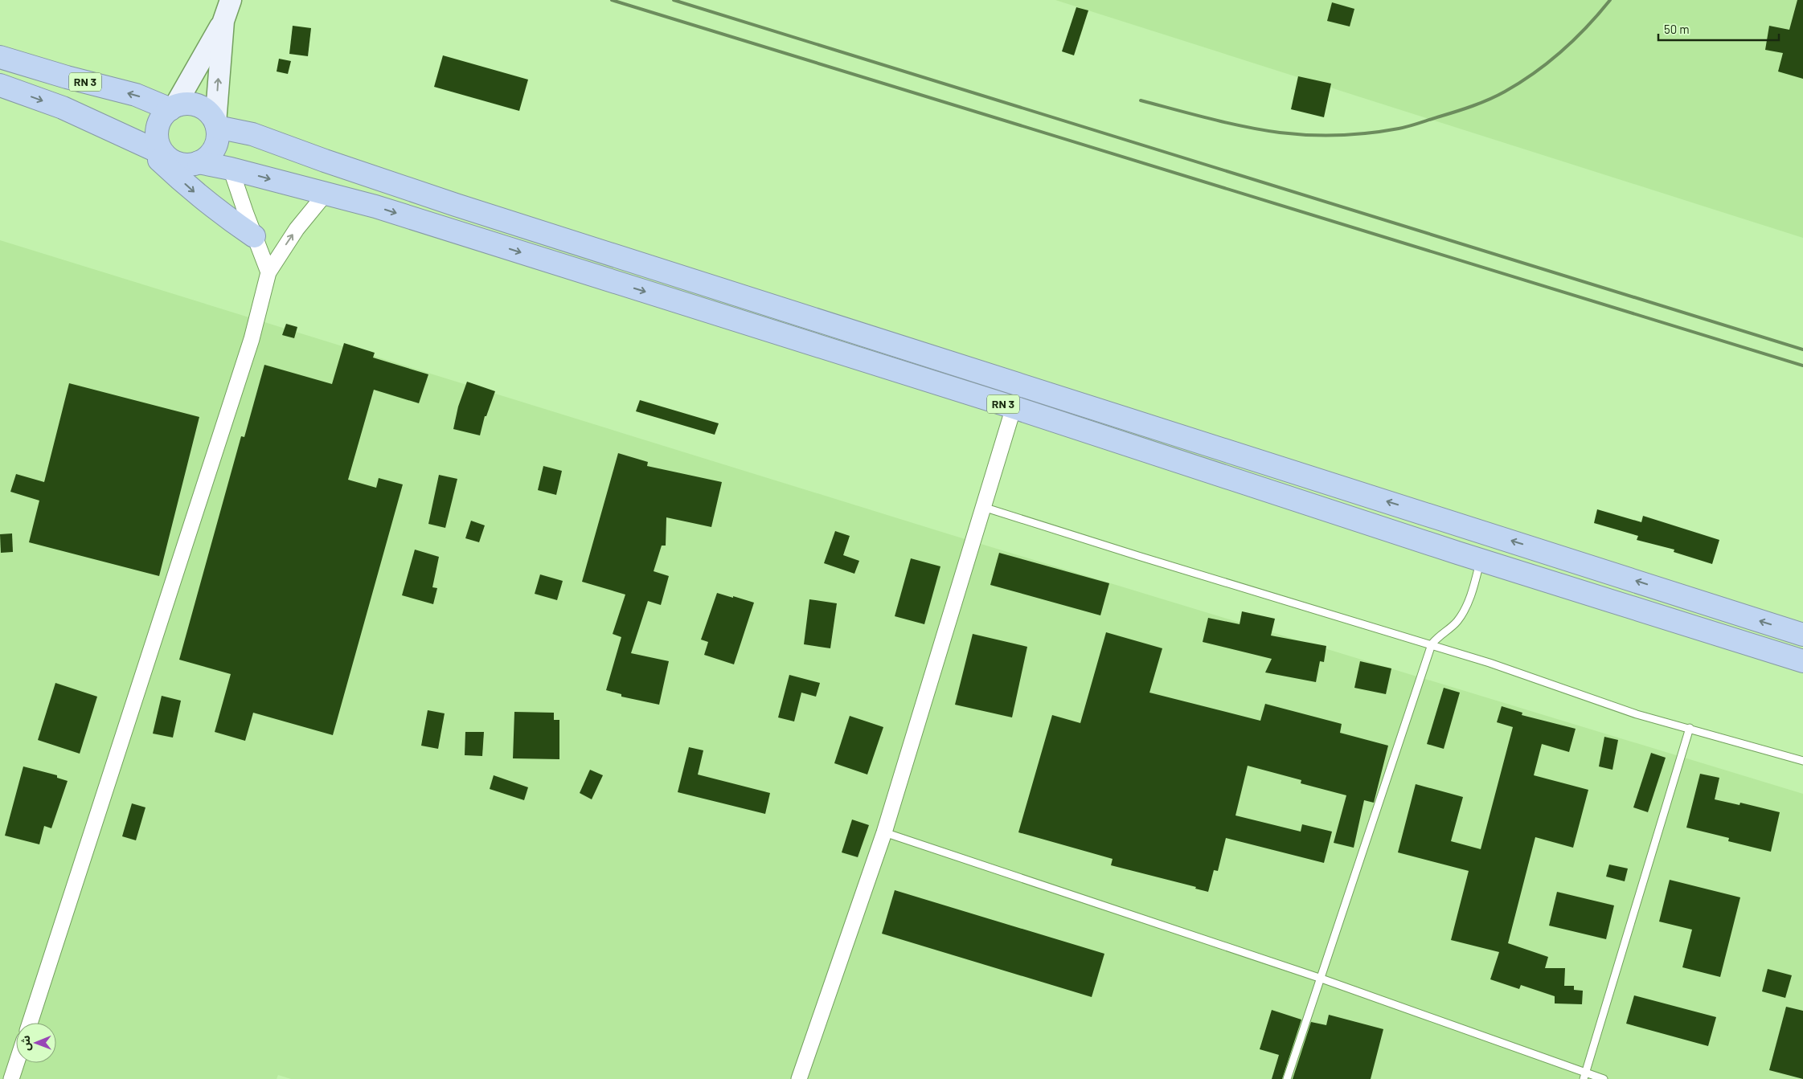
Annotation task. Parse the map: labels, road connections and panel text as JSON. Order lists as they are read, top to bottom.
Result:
{
  "streets": {
    "highway": ["RN 3"]
  },
  "scale_bar": "50 m",
  "north": "left"
}
